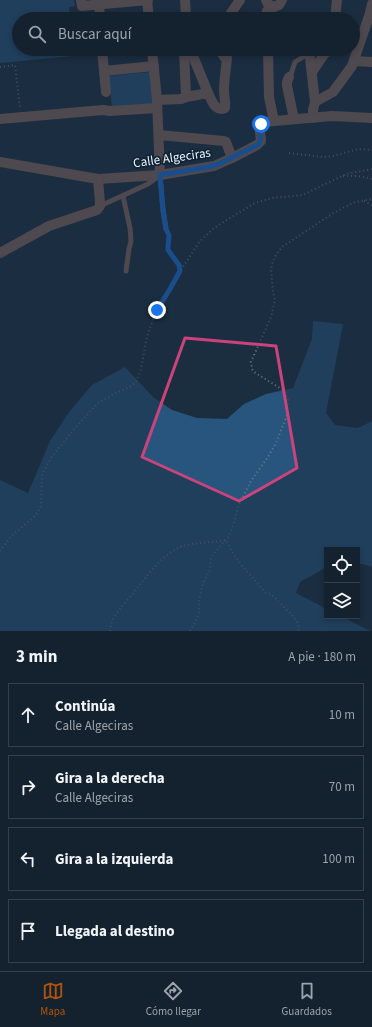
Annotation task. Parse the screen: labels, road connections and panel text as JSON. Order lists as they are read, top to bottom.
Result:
{
  "streets": {
    "street": ["Calle Algeciras"]
  },
  "page": {
    "search": "Buscar aquí",
    "heading": ["3 min", "A pie · 180 m"],
    "list": [
      ["Continúa", "Calle Algeciras", "10 m"],
      ["Gira a la derecha", "Calle Algeciras", "70 m"],
      ["Gira a la izquierda", "100 m"],
      "Llegada al destino"
    ],
    "nav": ["Mapa", "Cómo llegar", "Guardados"]
  }
}
